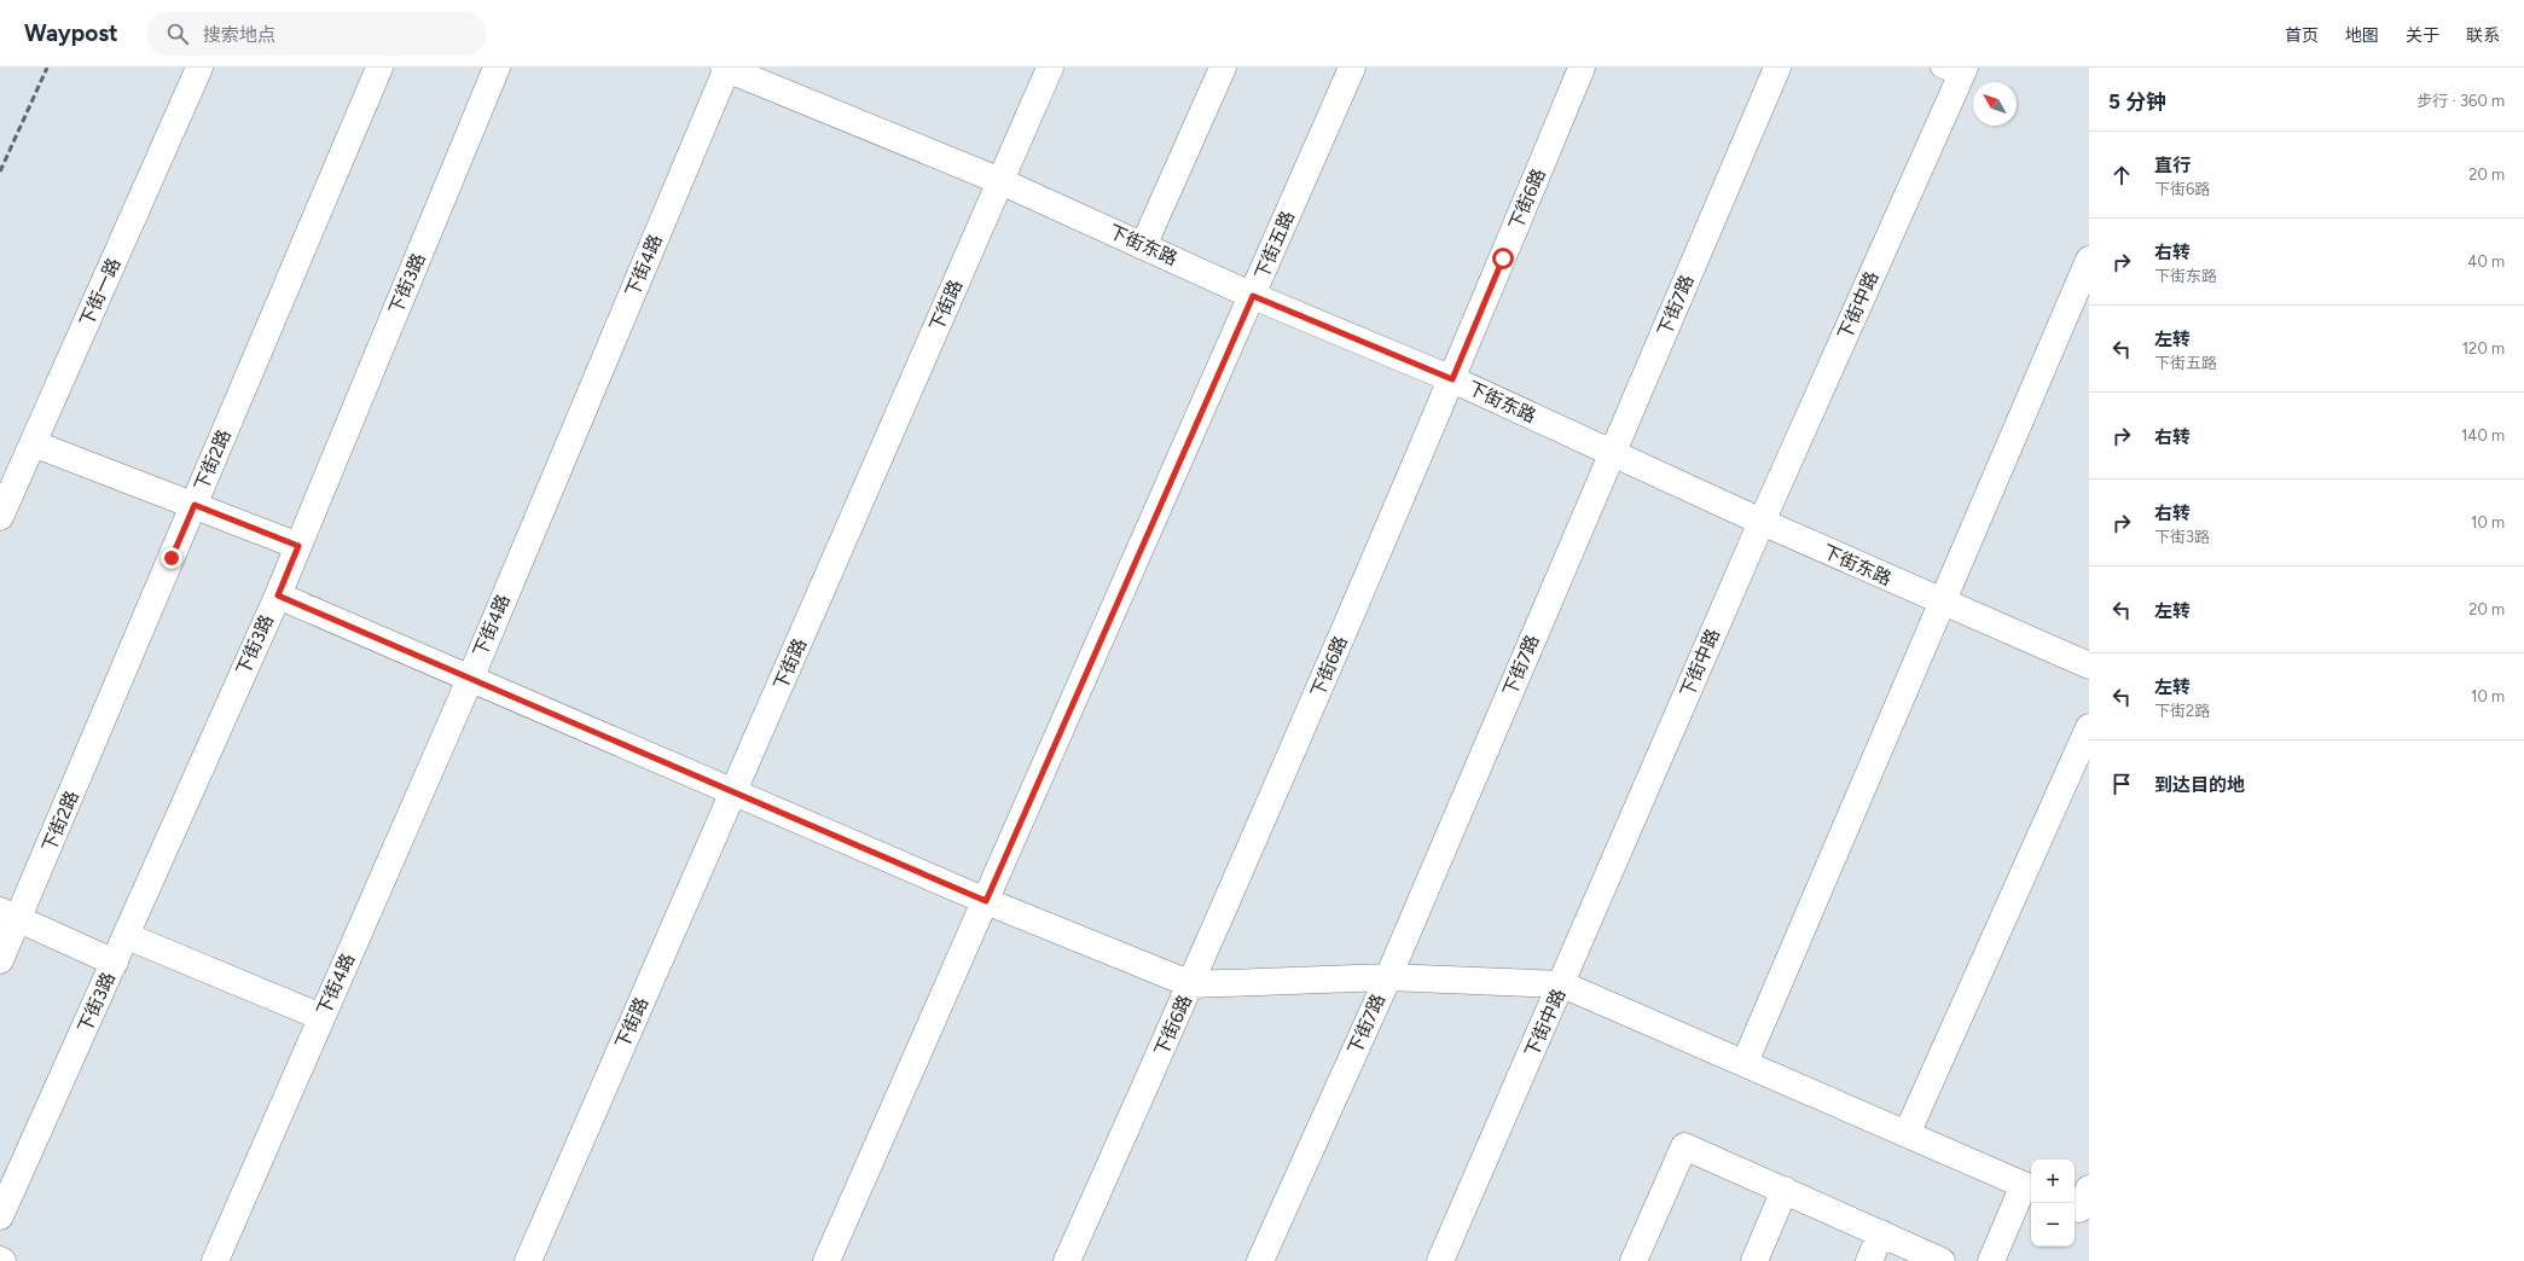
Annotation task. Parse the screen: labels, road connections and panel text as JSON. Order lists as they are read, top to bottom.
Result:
{
  "streets": {
    "street": [
      "下街6路",
      "下街东路",
      "下街五路",
      "下街4路",
      "下街3路",
      "下街一路",
      "下街路",
      "下街7路",
      "下街中路",
      "下街2路"
    ]
  },
  "crossings": [
    ["下街6路", "下街东路"],
    ["下街东路", "下街五路"],
    ["下街东路", "下街4路"],
    ["下街东路", "下街路"],
    ["下街东路", "下街7路"],
    ["下街东路", "下街中路"]
  ],
  "north": "top left",
  "page": {
    "header": "Waypost",
    "search": "搜索地点",
    "nav": [
      "首页",
      "地图",
      "关于",
      "联系"
    ],
    "heading": ["5 分钟", "步行 · 360 m"],
    "list": [
      ["直行", "下街6路", "20 m"],
      ["右转", "下街东路", "40 m"],
      ["左转", "下街五路", "120 m"],
      ["右转", "140 m"],
      ["右转", "下街3路", "10 m"],
      ["左转", "20 m"],
      ["左转", "下街2路", "10 m"],
      "到达目的地"
    ],
    "map_buttons": ["+", "−"]
  }
}
